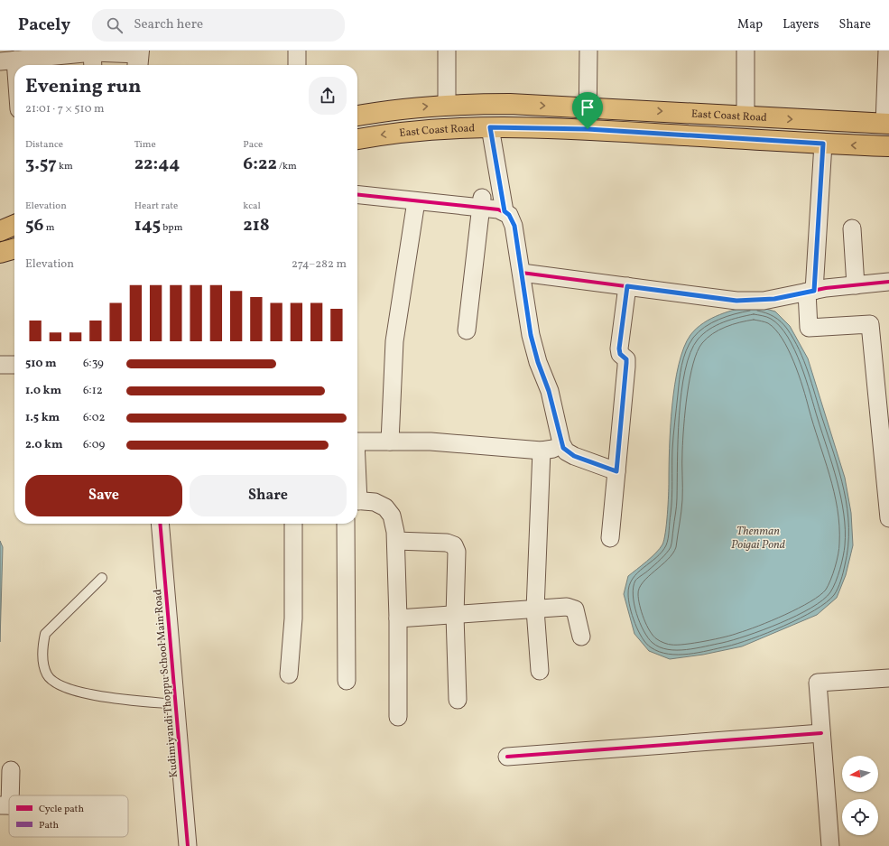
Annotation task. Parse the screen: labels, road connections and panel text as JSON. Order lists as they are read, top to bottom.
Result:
{
  "streets": {
    "main road": ["East Coast Road"],
    "street": ["Kudimiyandi Thoppu School Main Road"]
  },
  "water": ["Thenman Poigai Pond"],
  "legend": ["Cycle path", "Path"],
  "north": "left",
  "page": {
    "header": "Pacely",
    "search": "Search here",
    "nav": ["Map", "Layers", "Share"],
    "heading": ["Evening run", "21:01 · 7 × 510 m"],
    "stats": [
      ["Distance", "3.57 km"],
      ["Time", "22:44"],
      ["Pace", "6:22 /km"],
      ["Elevation", "56 m"],
      ["Heart rate", "145 bpm"],
      ["kcal", "218"]
    ],
    "chart": ["Elevation", "274–282 m"],
    "list": [
      {
        "name": "510 m",
        "note": "6:39"
      },
      {
        "name": "1.0 km",
        "note": "6:12"
      },
      {
        "name": "1.5 km",
        "note": "6:02"
      },
      {
        "name": "2.0 km",
        "note": "6:09"
      }
    ],
    "buttons": ["Save", "Share"]
  }
}
